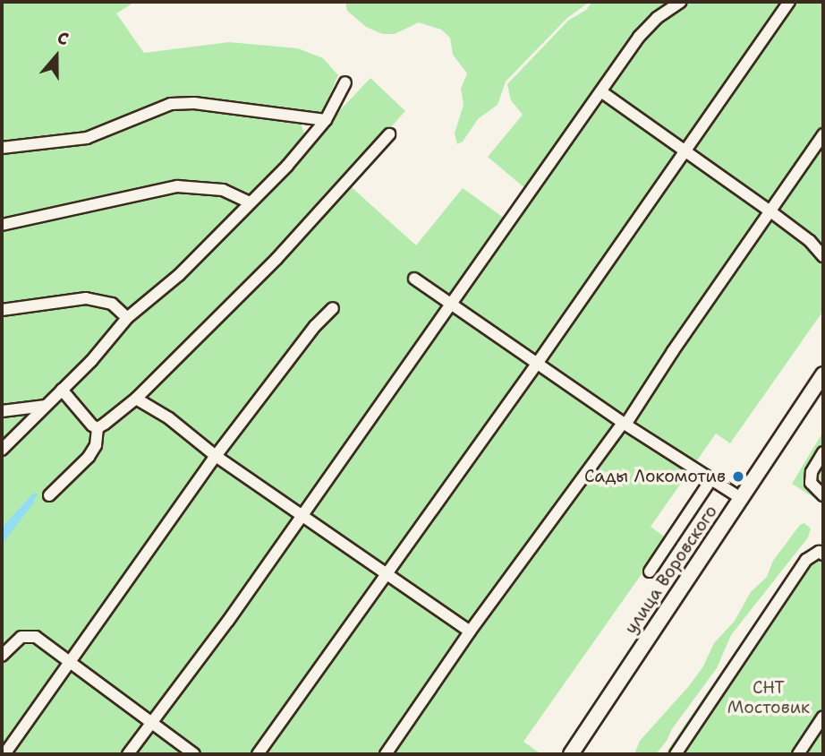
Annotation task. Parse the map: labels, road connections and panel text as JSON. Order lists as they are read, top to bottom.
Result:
{
  "streets": {
    "main road": ["улица Воровского"]
  },
  "parks": ["СНТ Мостовик"],
  "places": ["Сады Локомотив"],
  "north": "top"
}
